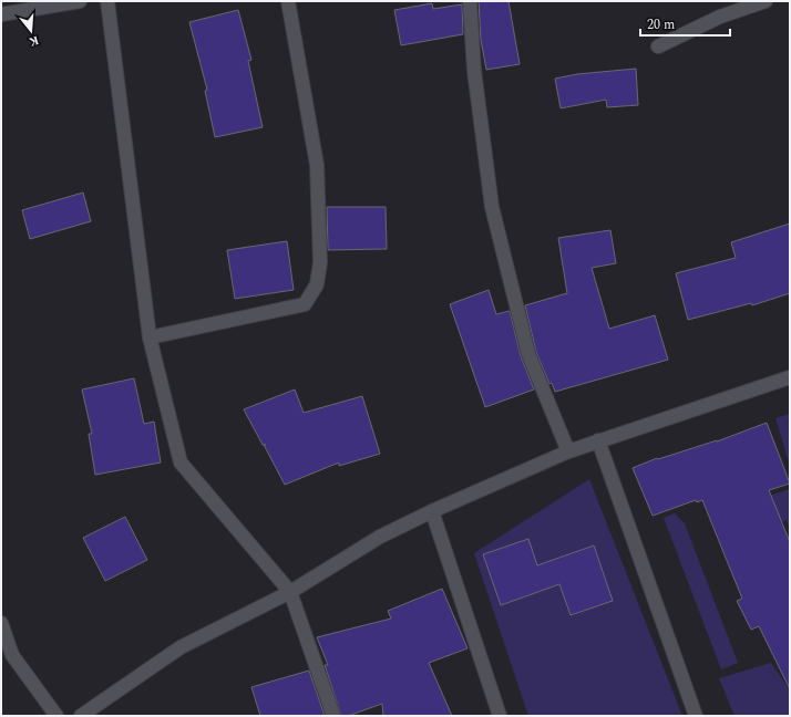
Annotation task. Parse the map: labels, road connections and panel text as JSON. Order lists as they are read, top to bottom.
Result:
{
  "scale_bar": "20 m",
  "north": "bottom"
}
